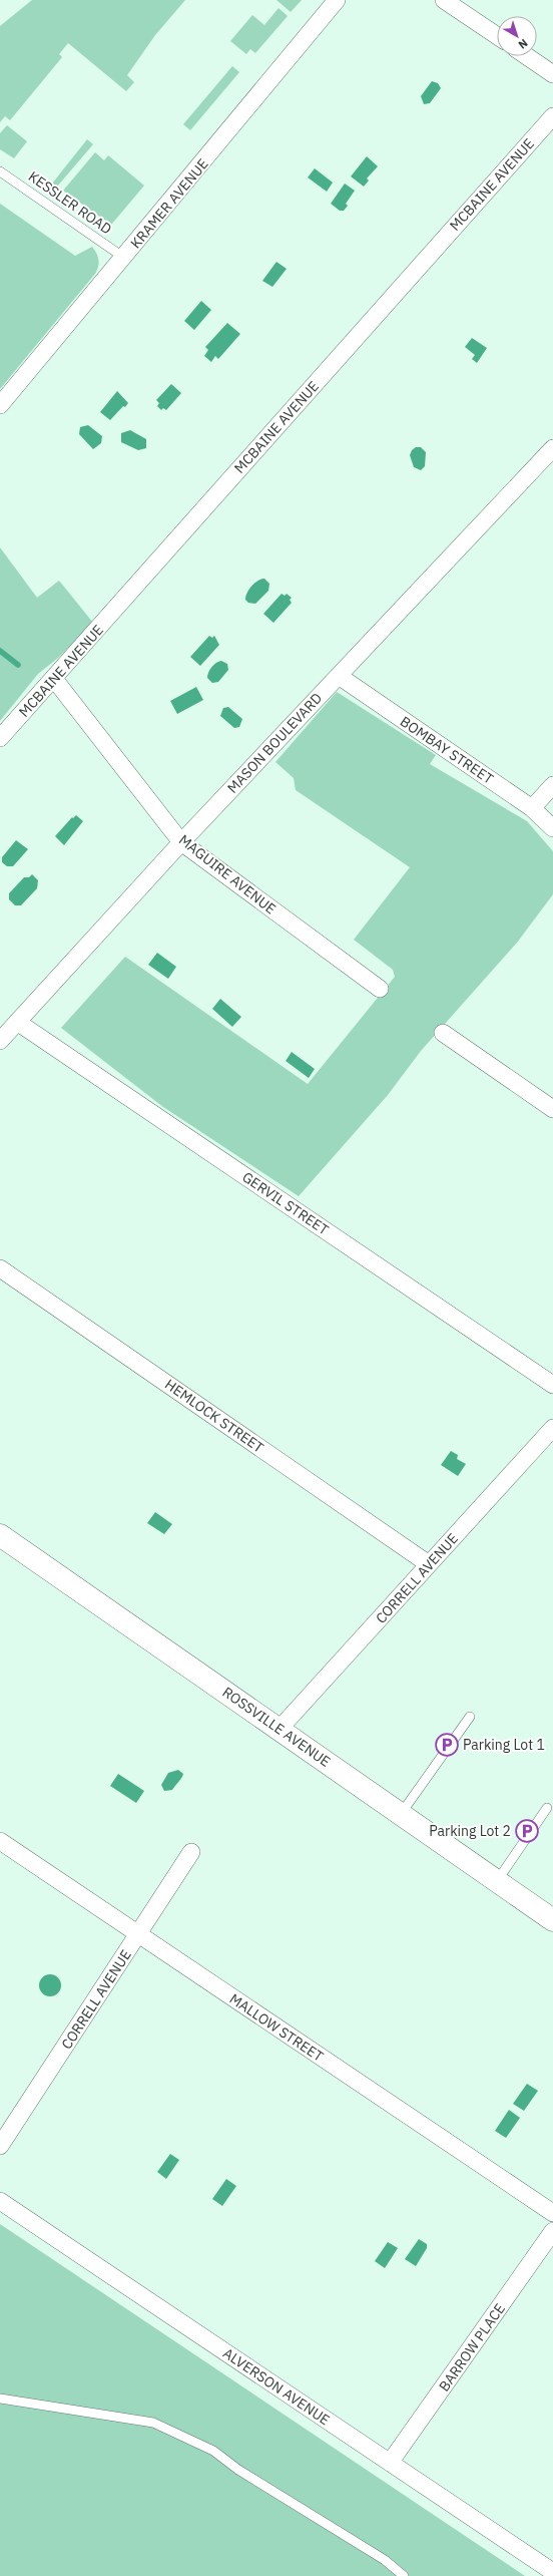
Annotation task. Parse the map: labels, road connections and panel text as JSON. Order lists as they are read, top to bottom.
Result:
{
  "streets": {
    "street": [
      "MCBAINE AVENUE",
      "KRAMER AVENUE",
      "MASON BOULEVARD",
      "BOMBAY STREET",
      "MAGUIRE AVENUE",
      "GERVIL STREET",
      "HEMLOCK STREET",
      "CORRELL AVENUE",
      "ROSSVILLE AVENUE",
      "MALLOW STREET",
      "BARROW PLACE",
      "ALVERSON AVENUE"
    ],
    "lane": ["KESSLER ROAD"]
  },
  "crossings": [
    ["MCBAINE AVENUE", "MAGUIRE AVENUE"],
    ["KESSLER ROAD", "KRAMER AVENUE"],
    ["MASON BOULEVARD", "BOMBAY STREET"],
    ["MASON BOULEVARD", "MAGUIRE AVENUE"],
    ["MASON BOULEVARD", "GERVIL STREET"],
    ["HEMLOCK STREET", "CORRELL AVENUE"],
    ["CORRELL AVENUE", "ROSSVILLE AVENUE"],
    ["CORRELL AVENUE", "MALLOW STREET"],
    ["BARROW PLACE", "ALVERSON AVENUE"]
  ],
  "places": {
    "parking": ["Parking Lot 1", "Parking Lot 2"]
  },
  "north": "bottom right"
}
